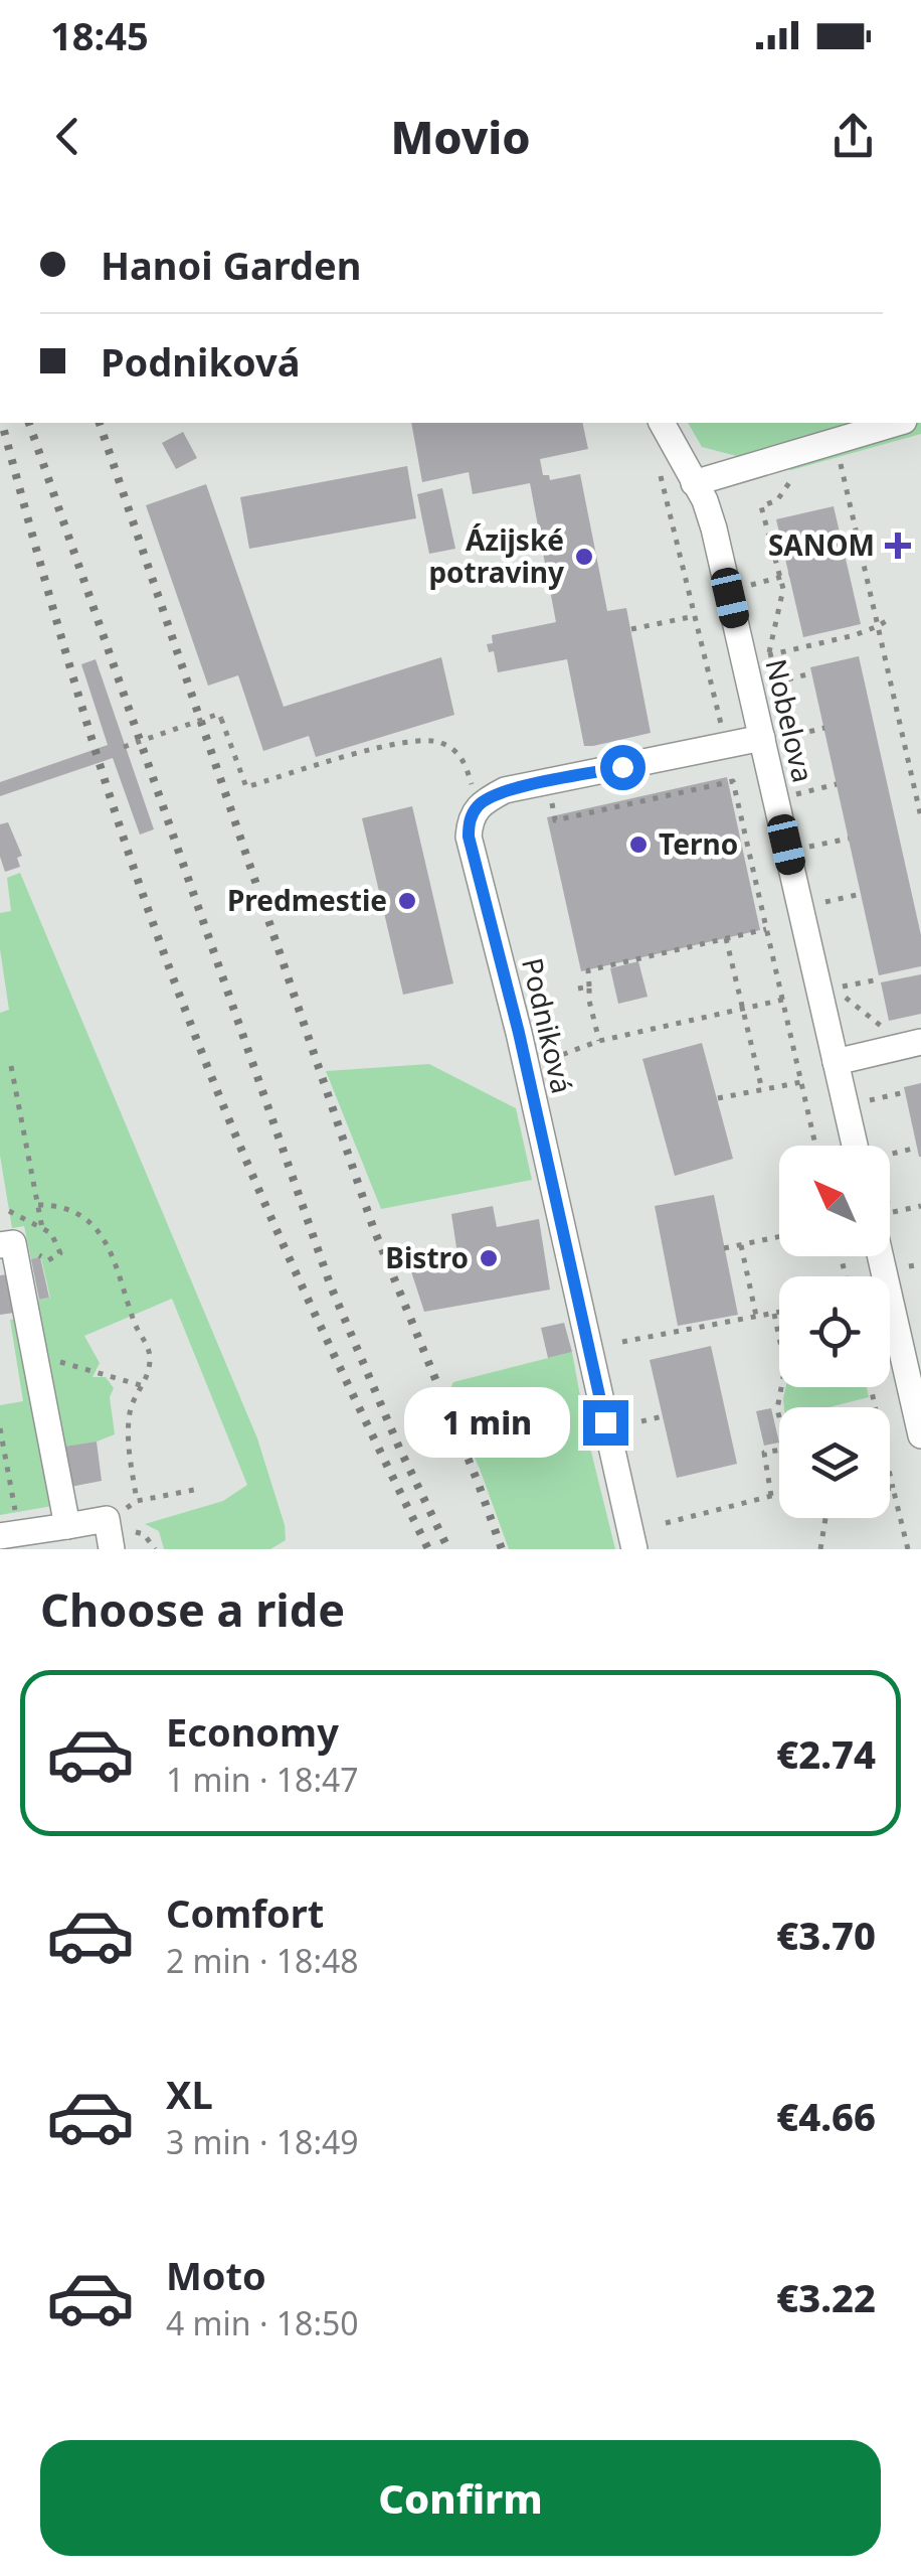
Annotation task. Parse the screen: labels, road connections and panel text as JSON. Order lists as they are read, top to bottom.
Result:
{
  "streets": {
    "street": ["Nobelova", "Podniková"]
  },
  "places": {
    "health": ["SANOM"],
    "other": [
      "Ázijské potraviny",
      "Terno",
      "Predmestie",
      "Bistro"
    ]
  },
  "north": "top left",
  "page": {
    "status": "18:45",
    "header": "Movio",
    "banner": ["Hanoi Garden", "Podniková"],
    "bubble": "1 min",
    "heading": "Choose a ride",
    "list": [
      {
        "name": "Economy",
        "note": "1 min · 18:47",
        "value": "€2.74"
      },
      {
        "name": "Comfort",
        "note": "2 min · 18:48",
        "value": "€3.70"
      },
      {
        "name": "XL",
        "note": "3 min · 18:49",
        "value": "€4.66"
      },
      {
        "name": "Moto",
        "note": "4 min · 18:50",
        "value": "€3.22"
      }
    ],
    "buttons": "Confirm"
  }
}
